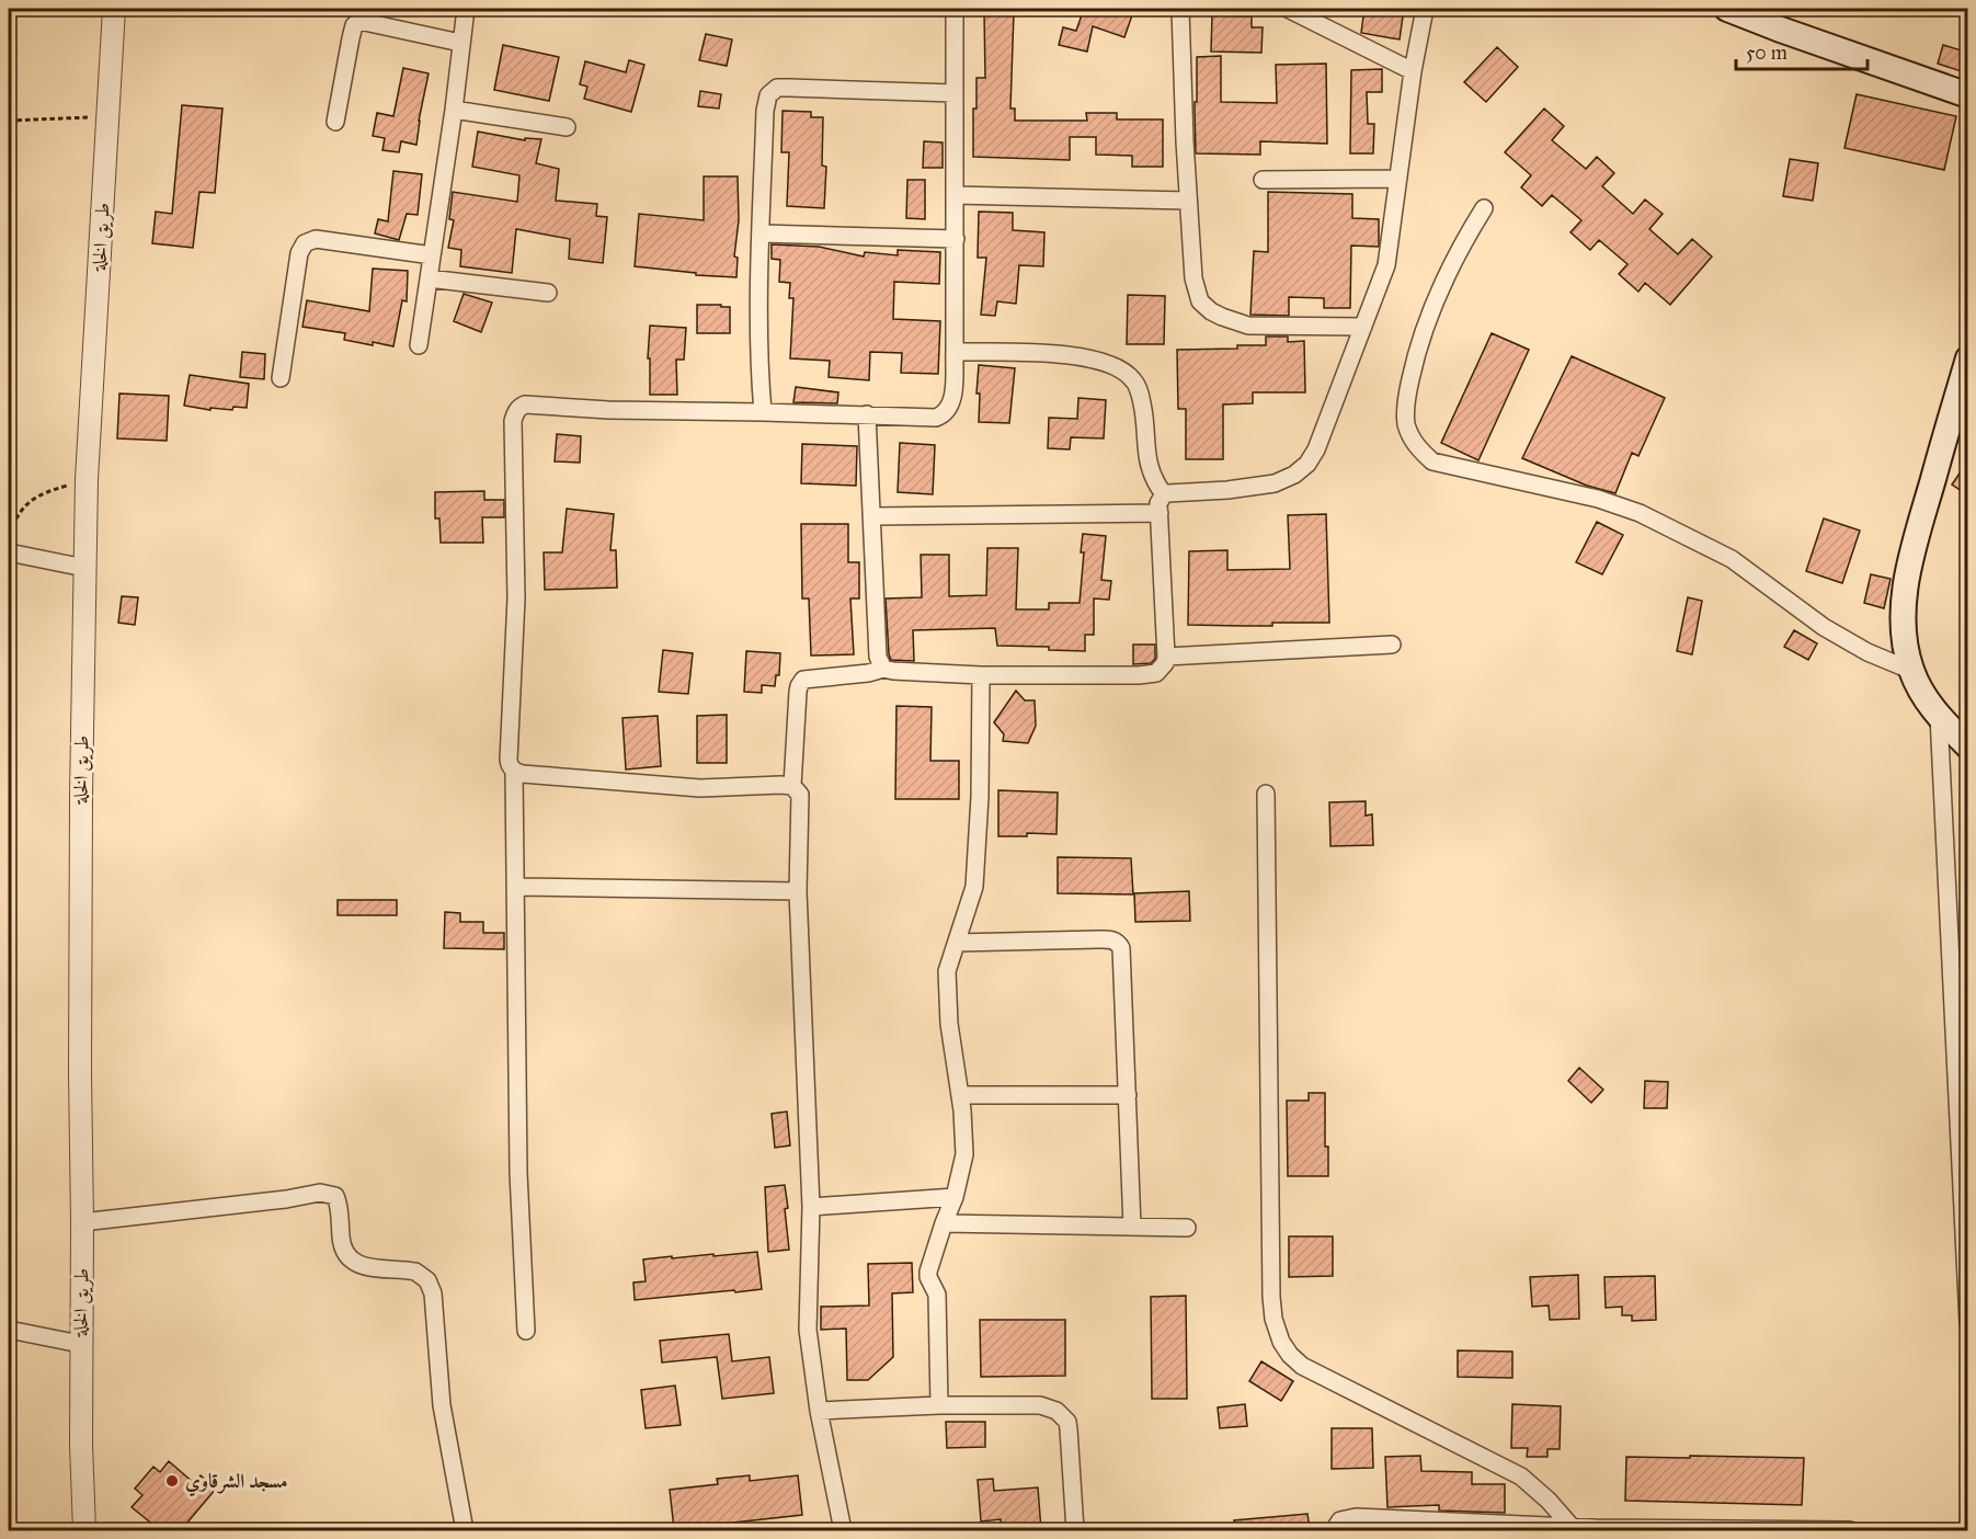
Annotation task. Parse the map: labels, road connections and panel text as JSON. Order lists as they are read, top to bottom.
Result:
{
  "streets": {
    "street": ["طريق الخلة"]
  },
  "places": ["مسجد الشرقاوي"],
  "scale_bar": "50 m"
}
